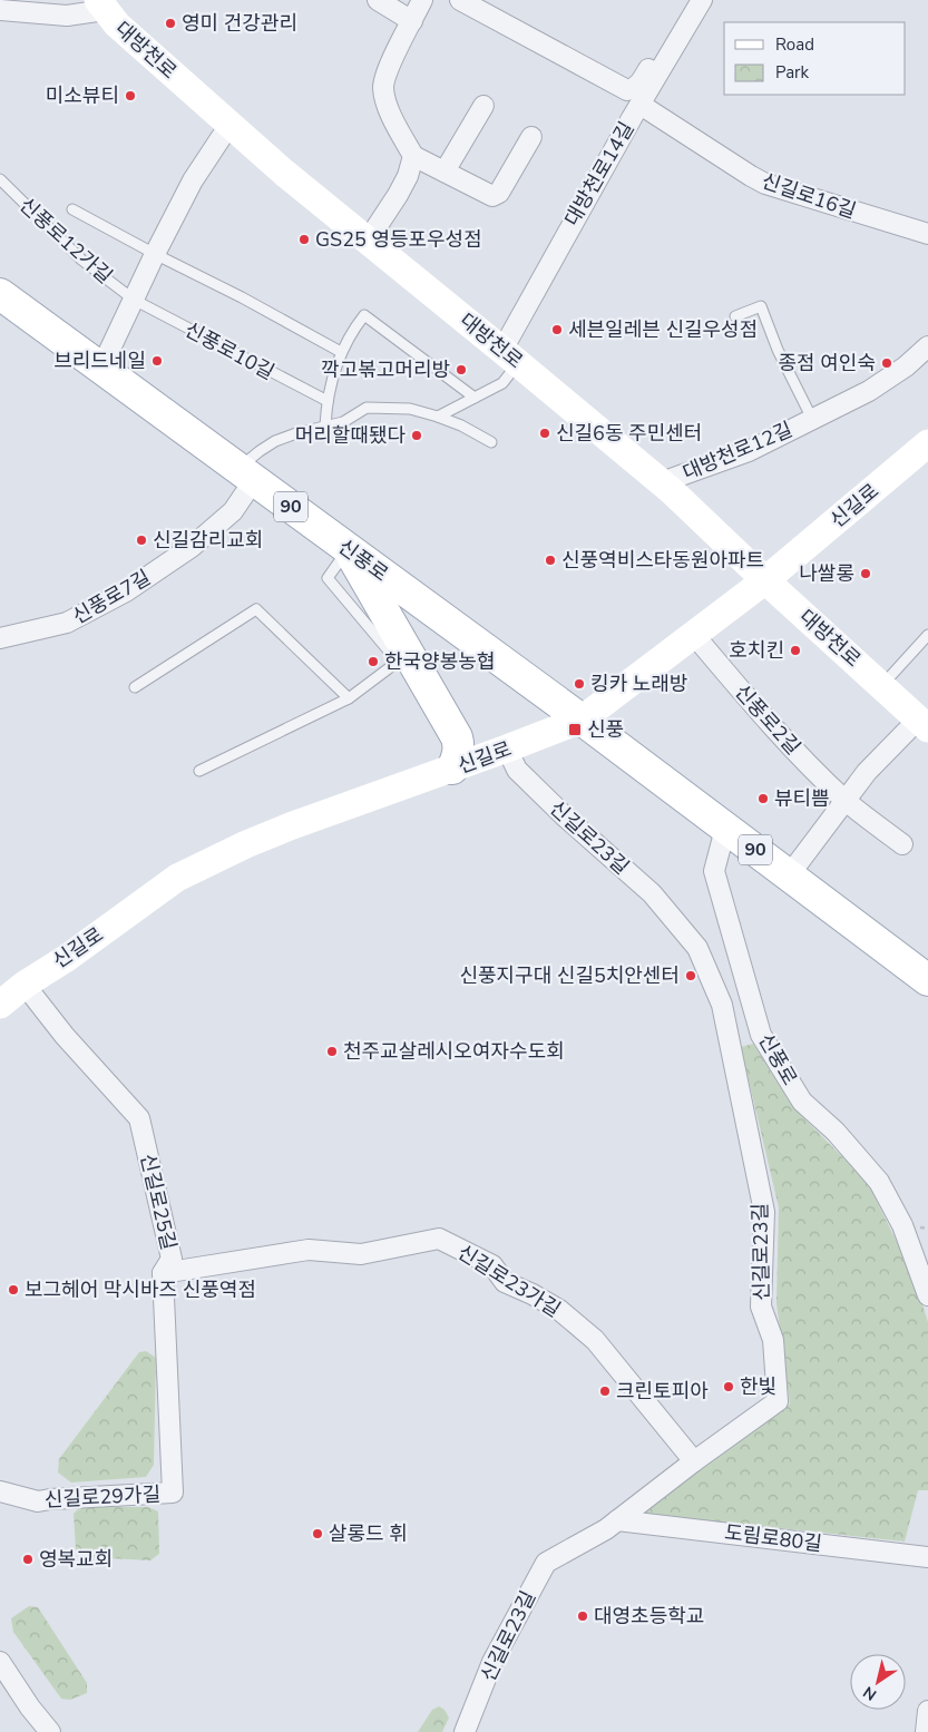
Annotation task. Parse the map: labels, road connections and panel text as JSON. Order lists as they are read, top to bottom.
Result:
{
  "streets": {
    "main road": [
      "대방천로",
      "신길로",
      "90",
      "신풍로"
    ],
    "street": [
      "대방천로14길",
      "신길로16길",
      "대방천로12길",
      "신풍로7길",
      "신풍로2길",
      "신길로23길",
      "신길로25길",
      "신길로23가길",
      "신길로29가길",
      "도림로80길"
    ],
    "lane": ["신풍로12가길", "신풍로10길"]
  },
  "crossings": [
    ["대방천로", "대방천로14길"],
    ["대방천로", "대방천로12길"],
    ["대방천로", "신길로"],
    ["대방천로14길", "신길로16길"],
    ["신풍로12가길", "신풍로10길"],
    ["신길로", "신풍로"],
    ["신길로", "신풍로2길"],
    ["신길로", "신길로23길"],
    ["신길로", "신길로25길"],
    ["신풍로", "신풍로7길"],
    ["신길로23길", "신길로23가길"],
    ["신길로23길", "도림로80길"],
    ["신길로25길", "신길로23가길"],
    ["신길로25길", "신길로29가길"]
  ],
  "places": {
    "other": [
      "영미 건강관리",
      "미소뷰티",
      "GS25 영등포우성점",
      "세븐일레븐 신길우성점",
      "브리드네일",
      "종점 여인숙",
      "깍고볶고머리방",
      "신길6동 주민센터",
      "머리할때됐다",
      "신길감리교회",
      "신풍역비스타동원아파트",
      "나쌀롱",
      "호치킨",
      "한국양봉농협",
      "킹카 노래방",
      "뷰티쁨",
      "신풍지구대 신길5치안센터",
      "천주교살레시오여자수도회",
      "보그헤어 막시바즈 신풍역점",
      "한빛",
      "크린토피아",
      "살롱드 휘",
      "영복교회",
      "대영초등학교"
    ],
    "transit": ["신풍"]
  },
  "legend": ["Road", "Park"],
  "north": "bottom left"
}
